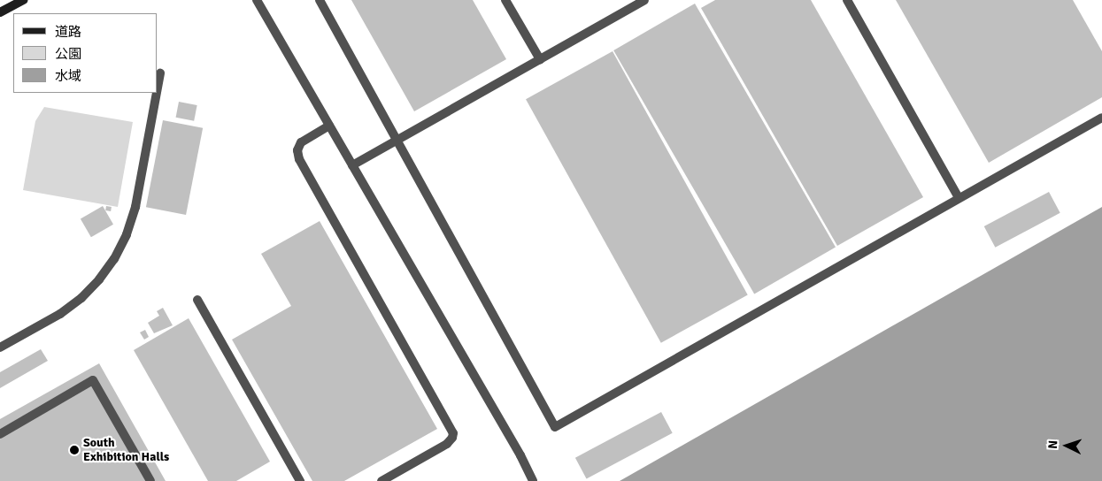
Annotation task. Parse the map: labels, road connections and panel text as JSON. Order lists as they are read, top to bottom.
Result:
{
  "places": ["South Exhibition Halls"],
  "legend": ["道路", "公園", "水域"],
  "north": "left"
}
